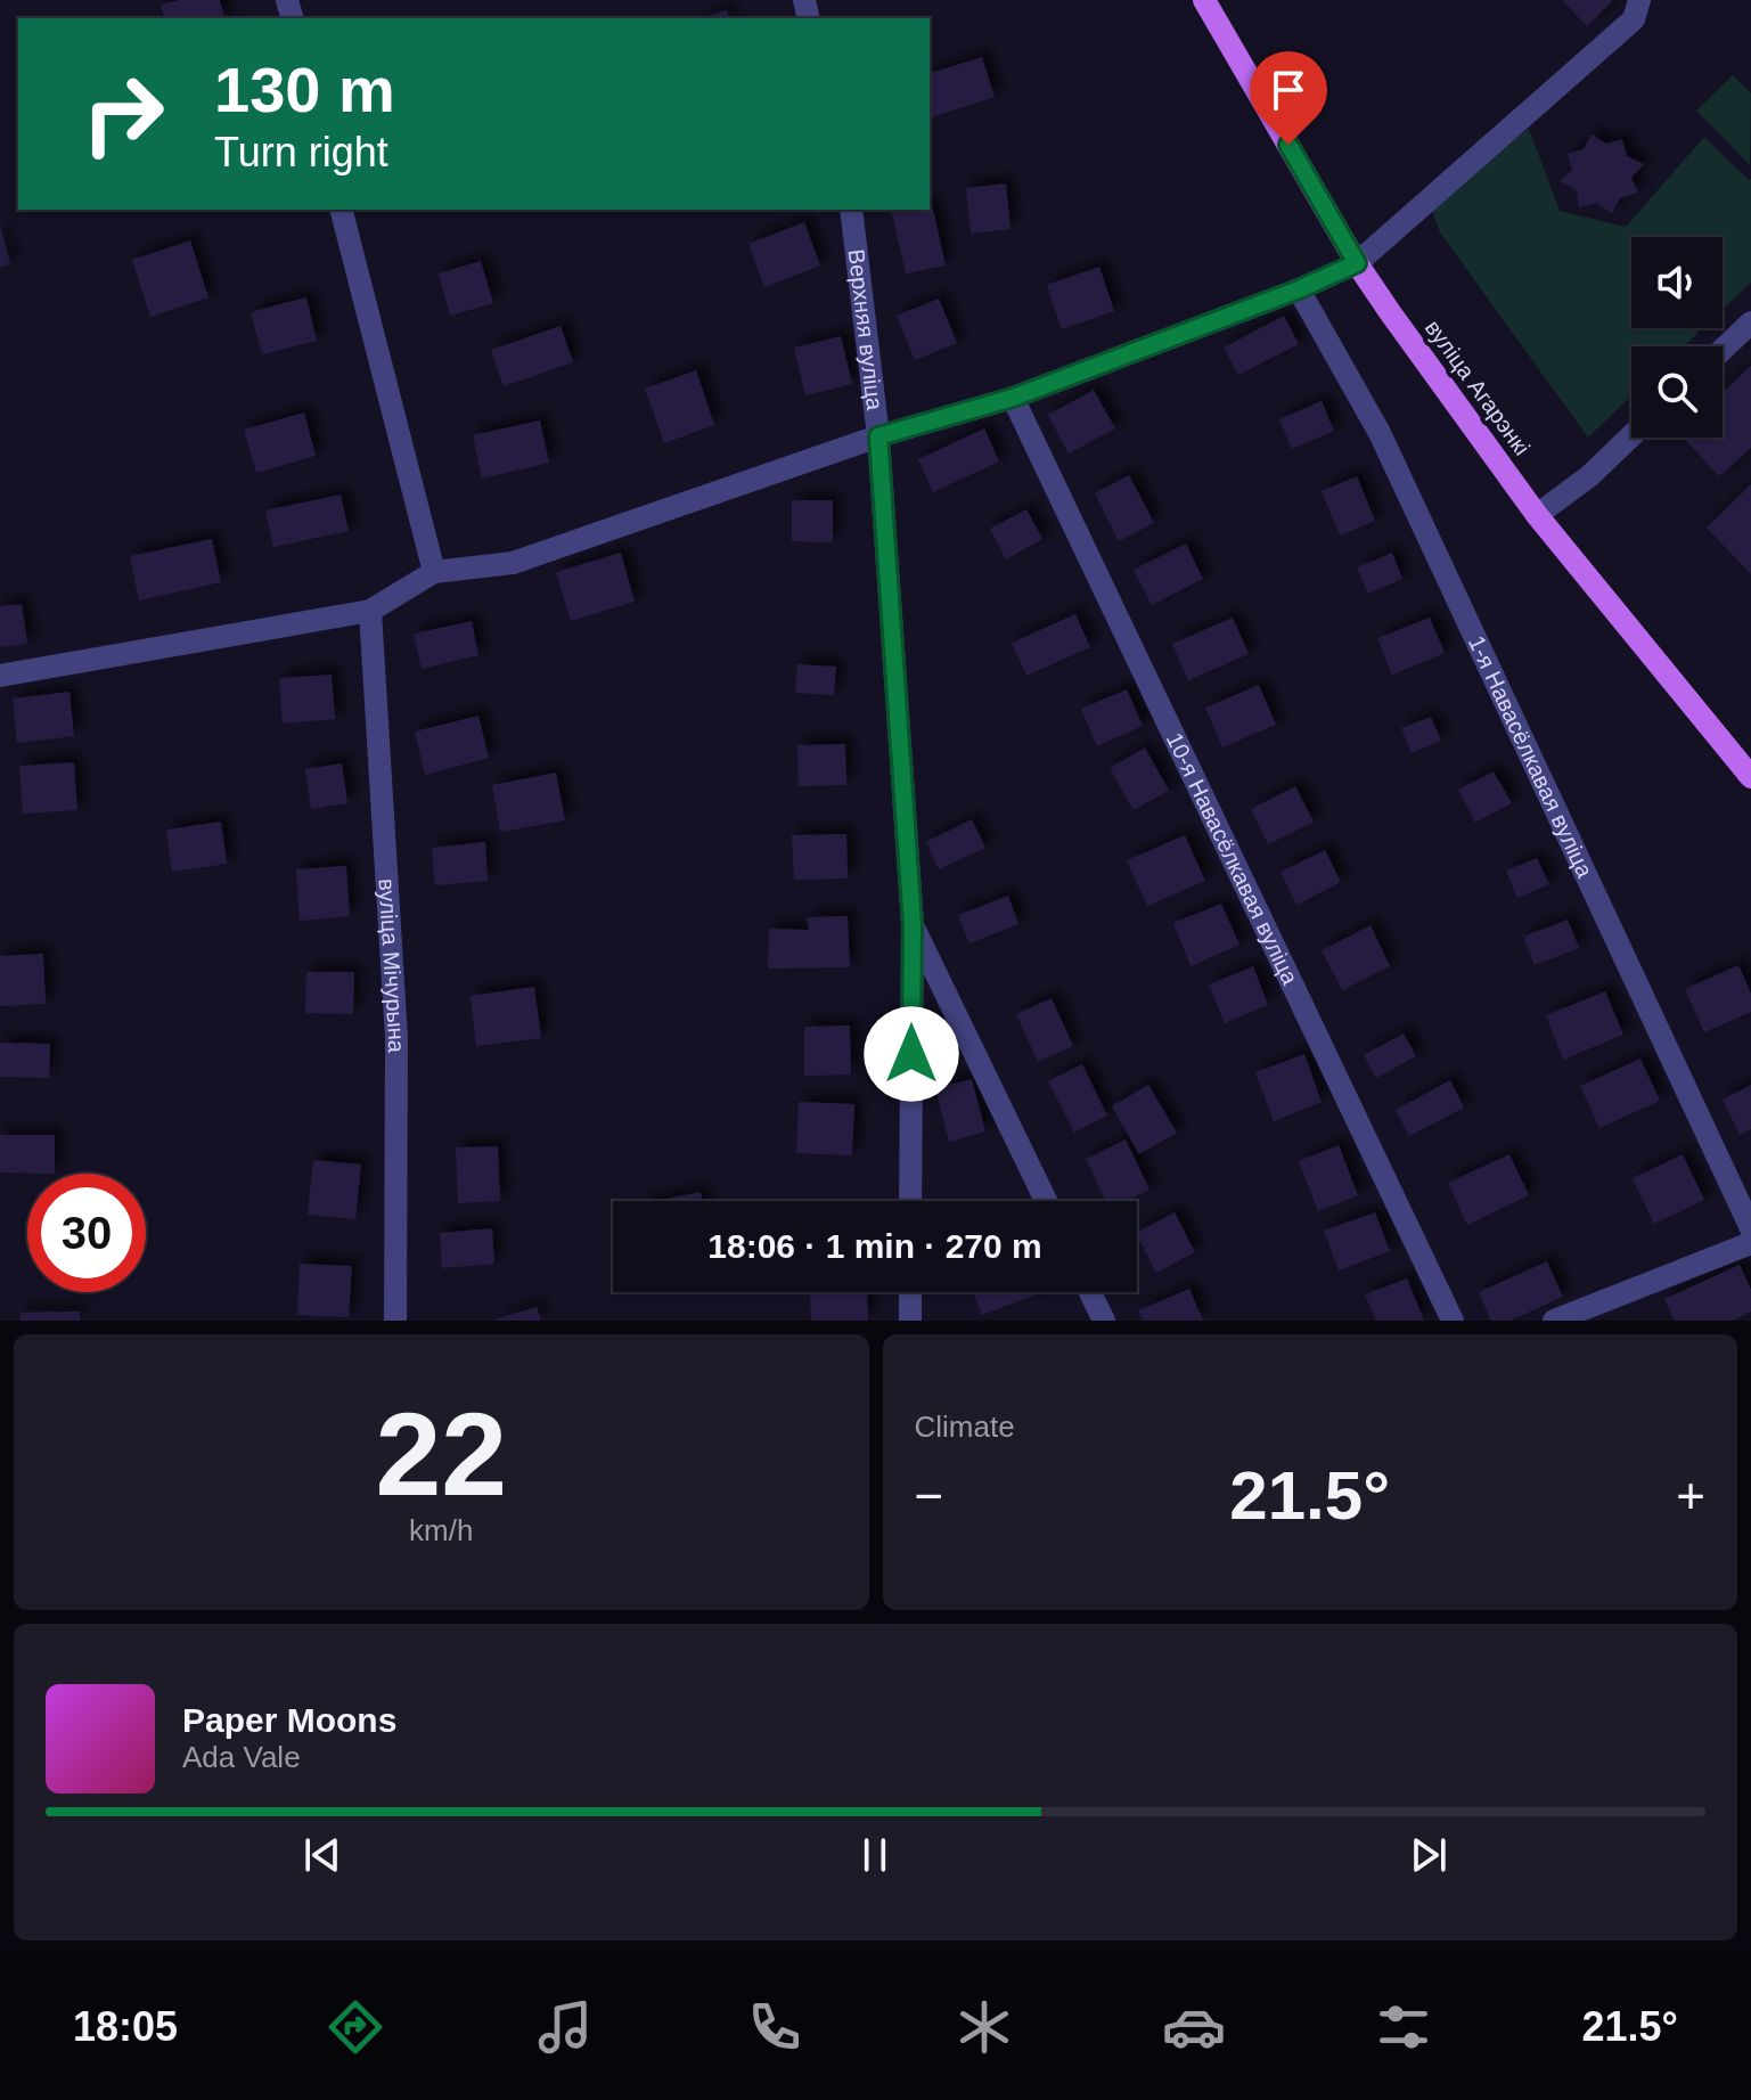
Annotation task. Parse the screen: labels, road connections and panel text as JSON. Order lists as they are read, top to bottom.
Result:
{
  "streets": {
    "main road": ["вуліца Агарэнкі"],
    "street": [
      "Верхняя вуліца",
      "1-я Навасёлкавая вуліца",
      "10-я Навасёлкавая вуліца",
      "вуліца Мічурына"
    ]
  },
  "page": {
    "turn": ["130 m", "Turn right"],
    "limit": "30",
    "trip": "18:06 · 1 min · 270 m",
    "tile": [
      ["22", "km/h"],
      "Climate"
    ],
    "heat": ["−", "21.5°", "+"],
    "song": ["Paper Moons", "Ada Vale"],
    "tabs": ["18:05", "21.5°"]
  }
}
